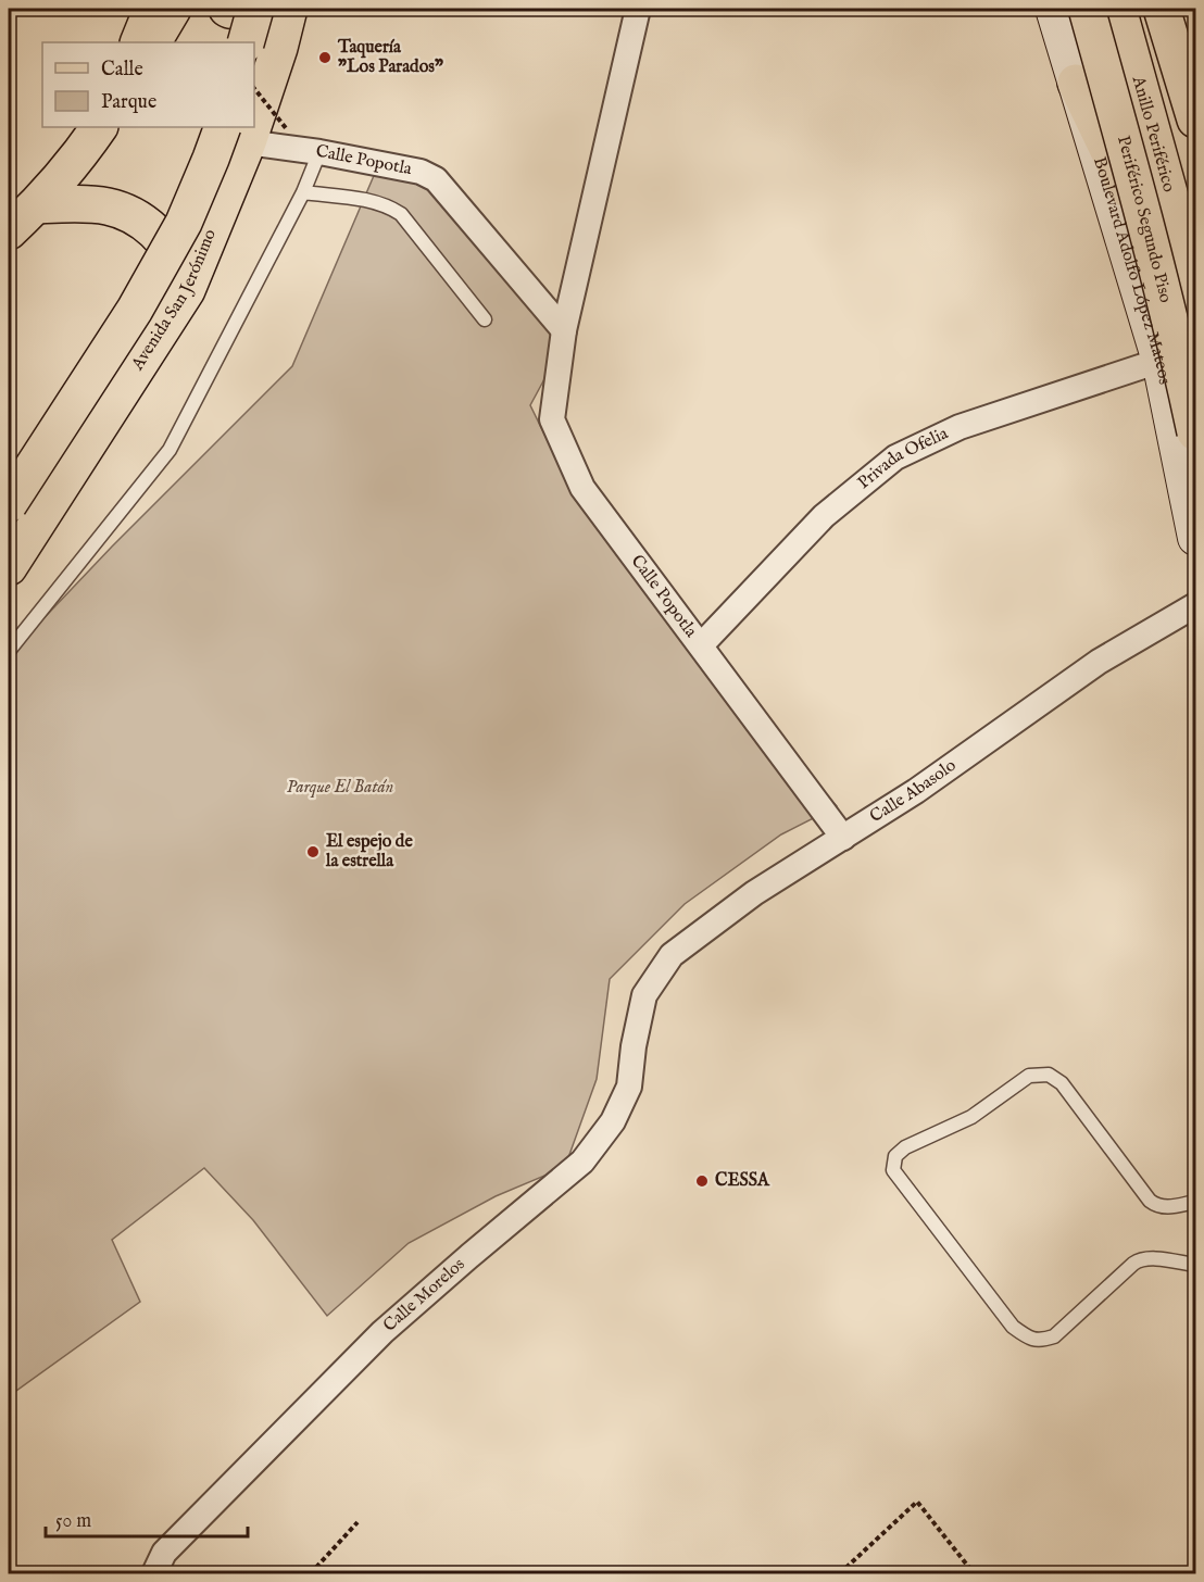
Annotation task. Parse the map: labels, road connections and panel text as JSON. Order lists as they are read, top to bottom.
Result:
{
  "streets": {
    "main road": [
      "Anillo Periférico",
      "Periférico Segundo Piso",
      "Boulevard Adolfo López Mateos",
      "Avenida San Jerónimo"
    ],
    "street": [
      "Calle Popotla",
      "Privada Ofelia",
      "Calle Abasolo",
      "Calle Morelos"
    ]
  },
  "crossings": [
    ["Calle Popotla", "Avenida San Jerónimo"],
    ["Calle Popotla", "Privada Ofelia"],
    ["Calle Popotla", "Calle Abasolo"],
    ["Boulevard Adolfo López Mateos", "Privada Ofelia"],
    ["Calle Abasolo", "Calle Morelos"]
  ],
  "parks": ["Parque El Batán"],
  "places": ["Taquería \"Los Parados\"", "El espejo de la estrella", "CESSA"],
  "legend": ["Calle", "Parque"],
  "scale_bar": "50 m"
}
